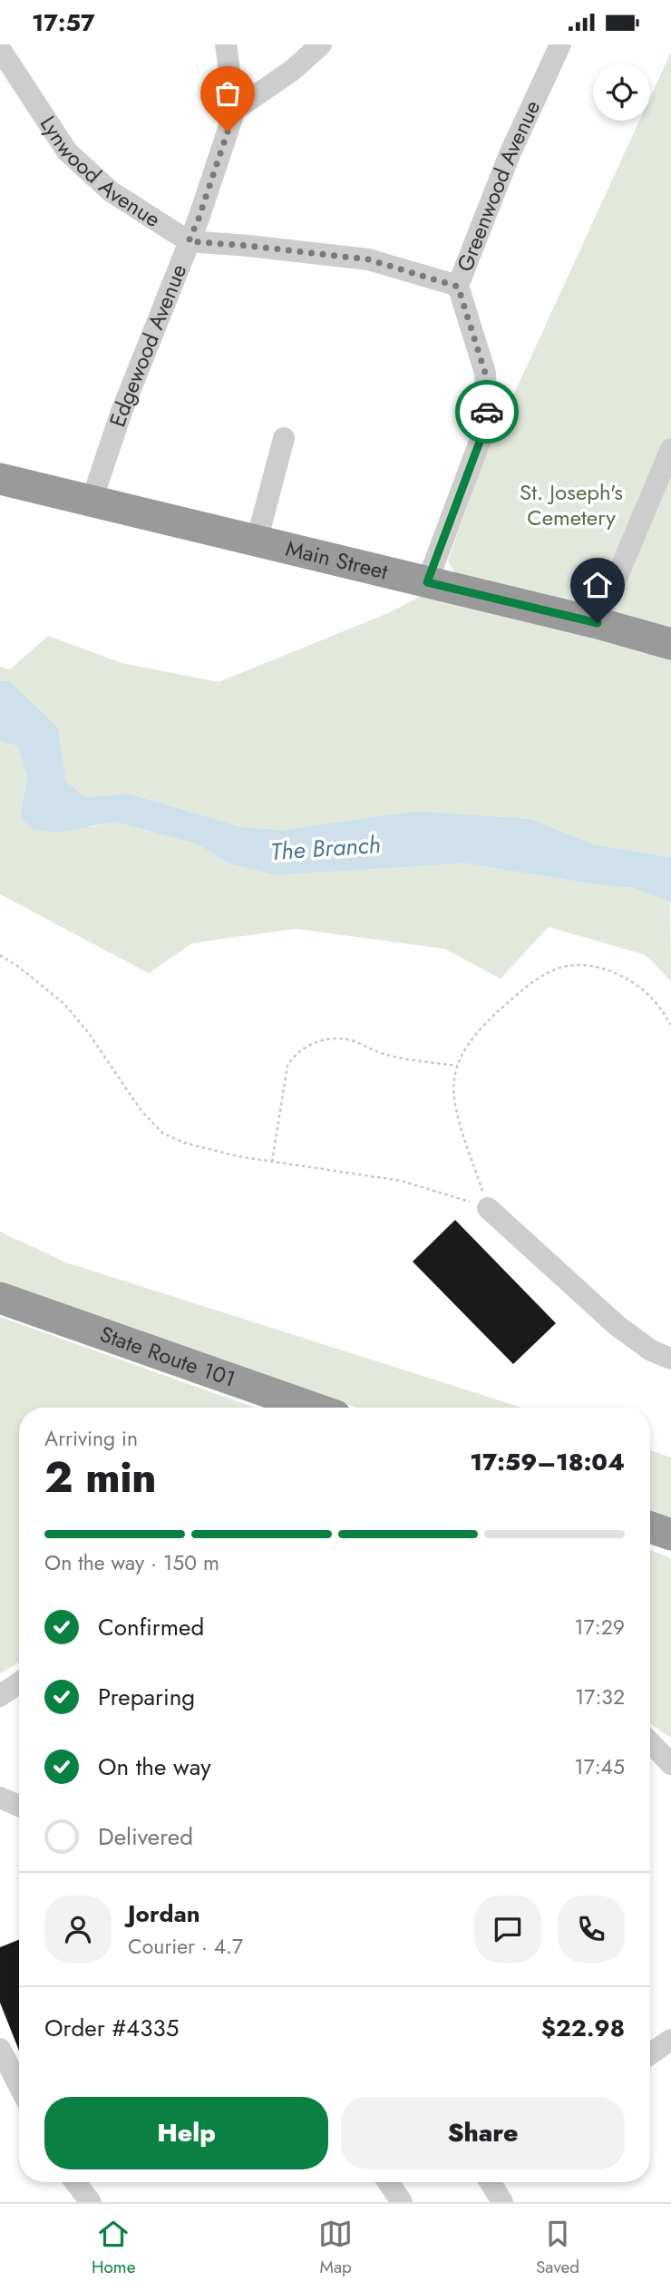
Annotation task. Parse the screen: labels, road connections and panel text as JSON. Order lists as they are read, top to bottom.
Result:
{
  "streets": {
    "highway": ["Main Street", "State Route 101"],
    "street": ["Lynwood Avenue", "Greenwood Avenue", "Edgewood Avenue"]
  },
  "crossings": [
    ["Lynwood Avenue", "Greenwood Avenue"],
    ["Lynwood Avenue", "Edgewood Avenue"],
    ["Greenwood Avenue", "Main Street"],
    ["Edgewood Avenue", "Main Street"]
  ],
  "water": ["The Branch"],
  "parks": ["St. Joseph's Cemetery"],
  "page": {
    "status": "17:57",
    "heading": ["2 min", "Arriving in", "17:59–18:04"],
    "panel": [
      "Jordan",
      "Courier · 4.7",
      "Order #4335",
      "$22.98"
    ],
    "bar": "On the way · 150 m",
    "list": [
      ["Confirmed", "17:29"],
      ["Preparing", "17:32"],
      ["On the way", "17:45"],
      "Delivered"
    ],
    "buttons": ["Help", "Share"],
    "tabs": ["Home", "Map", "Saved"]
  }
}
